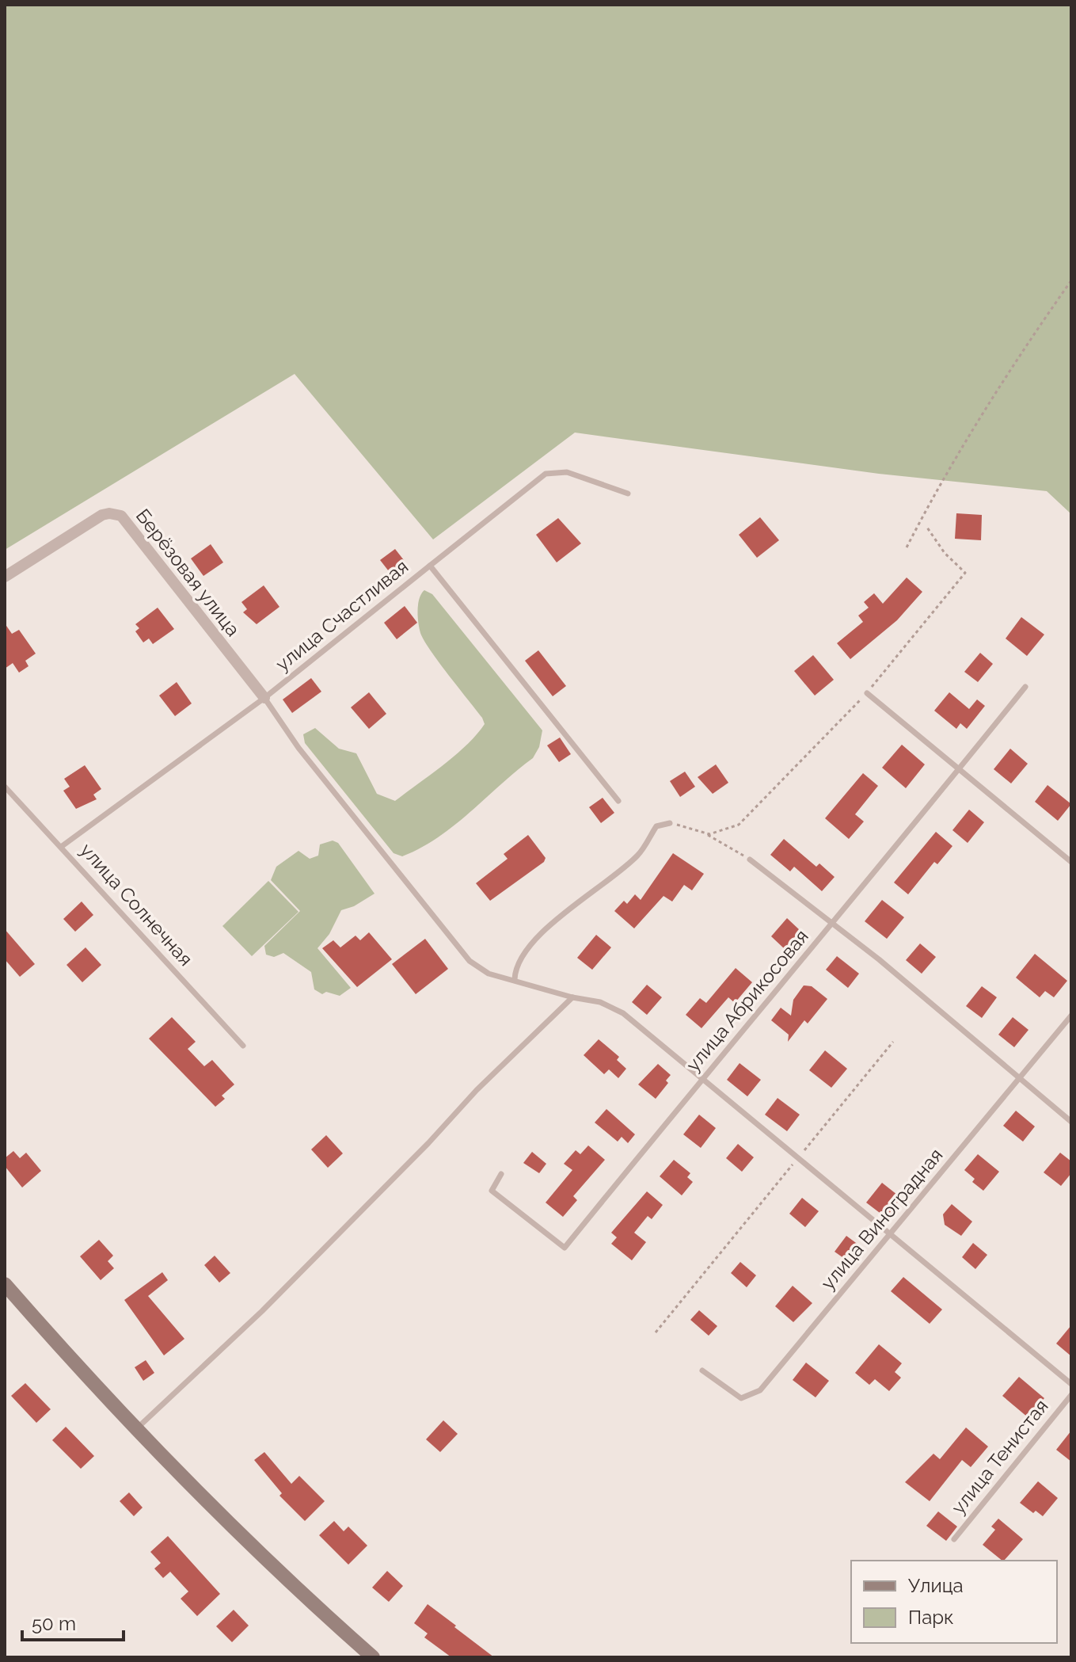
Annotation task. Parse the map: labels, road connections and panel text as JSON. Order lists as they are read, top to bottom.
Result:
{
  "streets": {
    "street": ["Берёзовая улица"],
    "lane": [
      "улица Счастливая",
      "улица Солнечная",
      "улица Абрикосовая",
      "улица Виноградная",
      "улица Тенистая"
    ]
  },
  "crossings": [
    ["Берёзовая улица", "улица Счастливая"],
    ["улица Счастливая", "улица Солнечная"]
  ],
  "legend": ["Улица", "Парк"],
  "scale_bar": "50 m"
}
